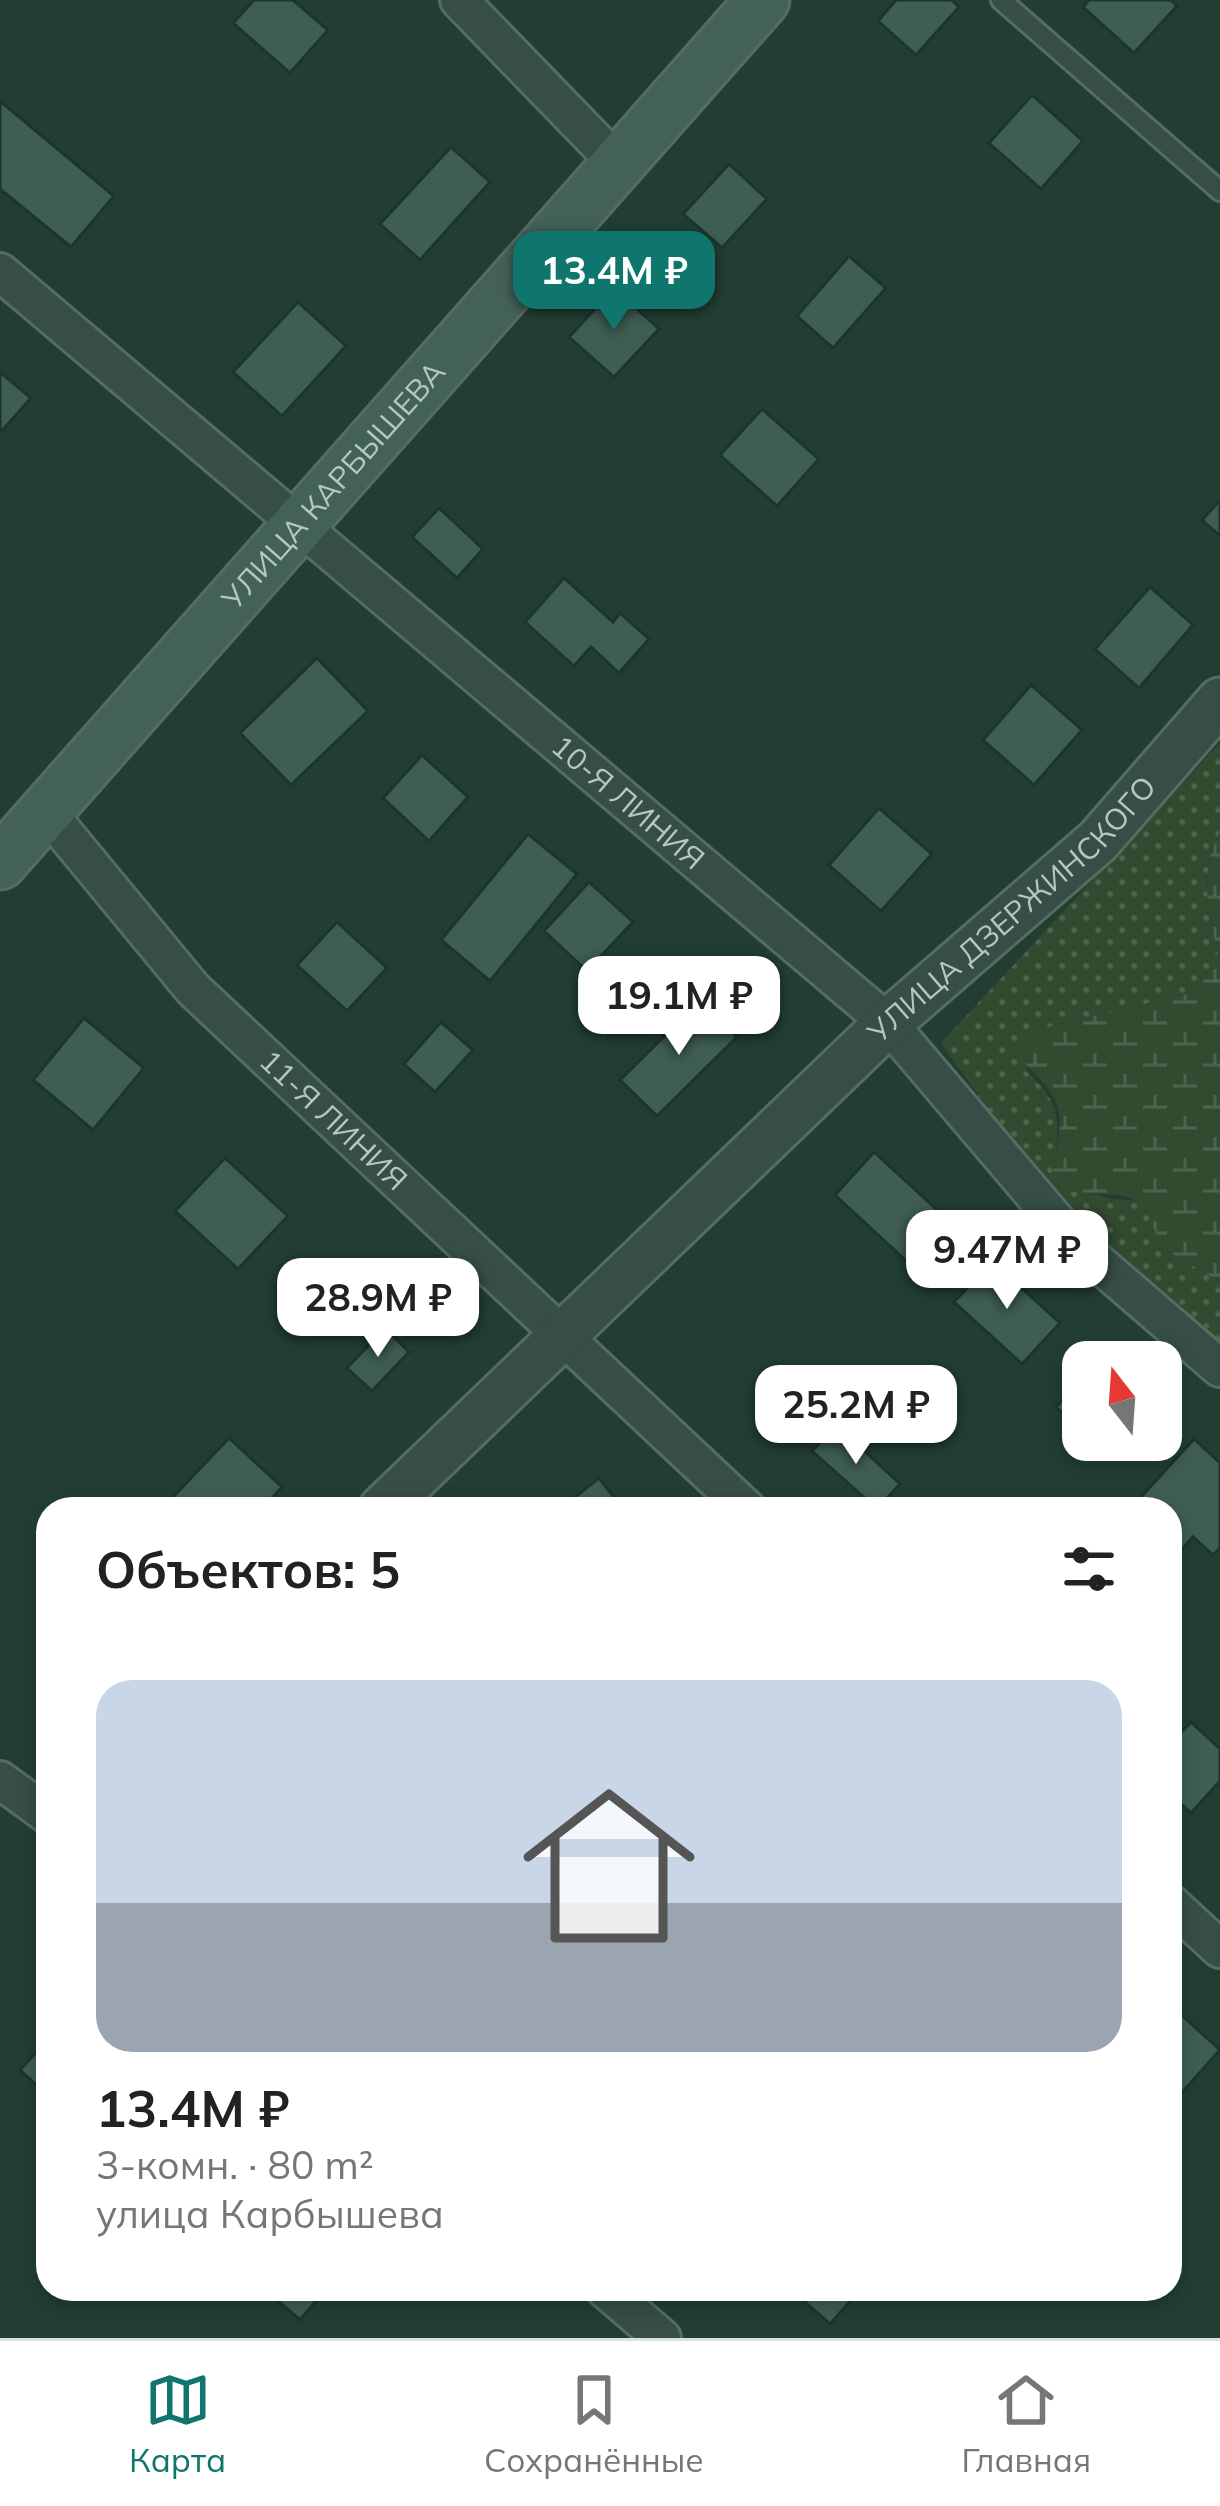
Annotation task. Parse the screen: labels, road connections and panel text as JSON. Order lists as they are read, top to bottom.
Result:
{
  "streets": {
    "main road": ["УЛИЦА КАРБЫШЕВА"],
    "street": ["10-Я ЛИНИЯ", "УЛИЦА ДЗЕРЖИНСКОГО", "11-Я ЛИНИЯ"]
  },
  "crossings": [
    ["УЛИЦА КАРБЫШЕВА", "10-Я ЛИНИЯ"],
    ["УЛИЦА КАРБЫШЕВА", "11-Я ЛИНИЯ"],
    ["10-Я ЛИНИЯ", "УЛИЦА ДЗЕРЖИНСКОГО"],
    ["УЛИЦА ДЗЕРЖИНСКОГО", "11-Я ЛИНИЯ"]
  ],
  "north": "top",
  "page": {
    "price": [
      "13.4M ₽",
      "19.1M ₽",
      "9.47M ₽",
      "28.9M ₽",
      "25.2M ₽"
    ],
    "heading": "Объектов: 5",
    "list": [
      {
        "name": "13.4M ₽",
        "note": "3-комн. · 80 m² · улица Карбышева"
      }
    ],
    "tabs": ["Карта", "Сохранённые", "Главная"]
  }
}
